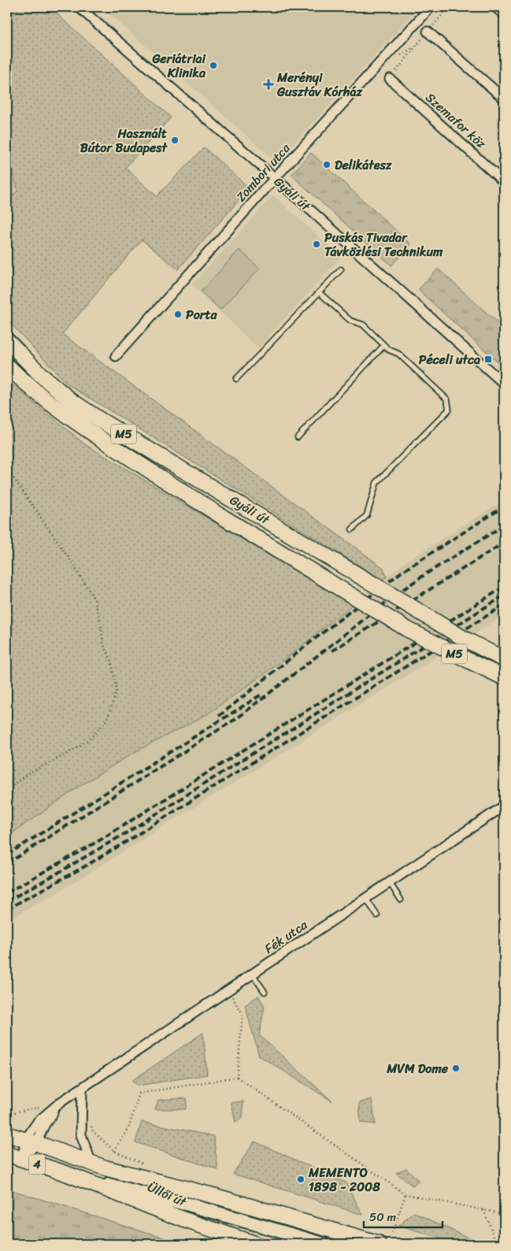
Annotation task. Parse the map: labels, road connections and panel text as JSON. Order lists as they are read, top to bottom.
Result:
{
  "streets": {
    "main road": [
      "Gyáli út",
      "M5",
      "4",
      "Üllői út"
    ],
    "street": ["Szemafor köz", "Zombori utca", "Fék utca"]
  },
  "crossings": [
    ["Zombori utca", "Gyáli út"],
    ["Fék utca", "Üllői út"]
  ],
  "places": {
    "other": [
      "Geriátriai Klinika",
      "Használt Bútor Budapest",
      "Delikátesz",
      "Puskás Tivadar Távközlési Technikum",
      "Porta",
      "MVM Dome",
      "MEMENTO 1898 - 2008"
    ],
    "health": ["Merényi Gusztáv Kórház"],
    "transit": ["Péceli utca"]
  },
  "scale_bar": "50 m"
}
